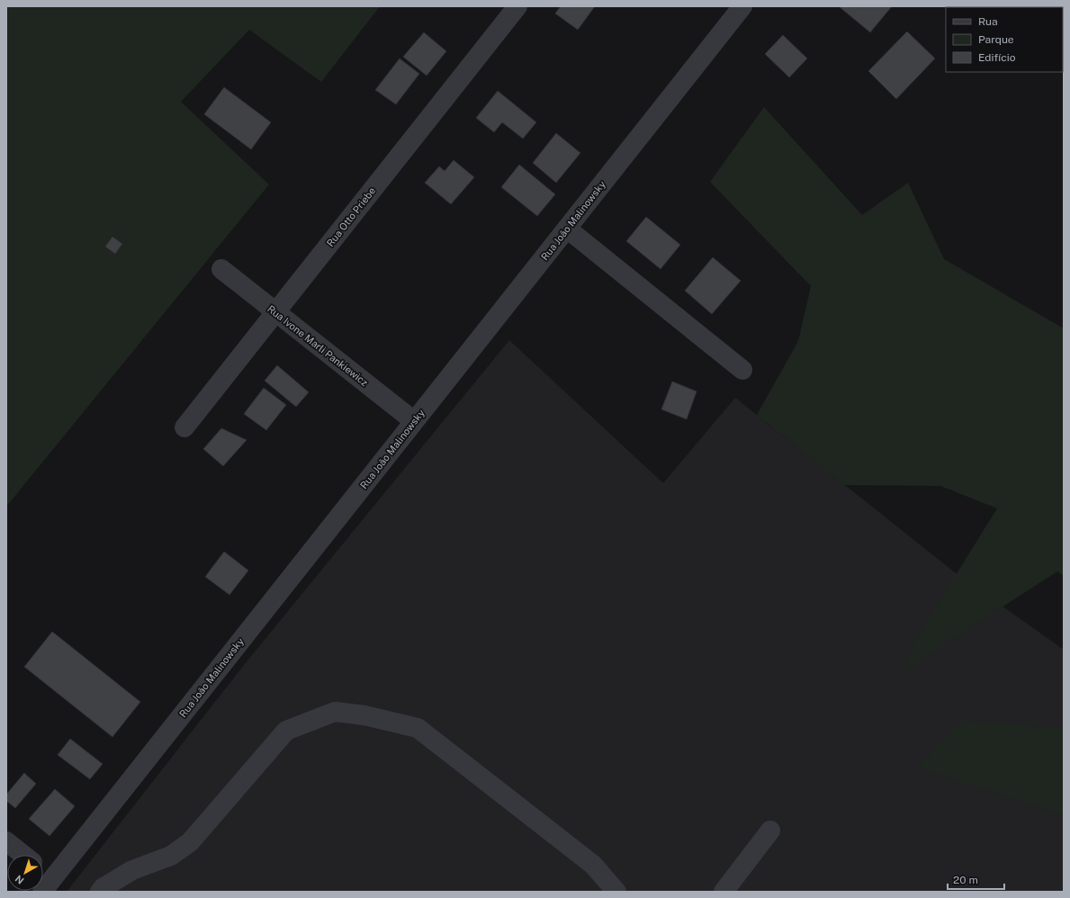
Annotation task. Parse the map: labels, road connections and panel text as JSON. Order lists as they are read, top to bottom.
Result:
{
  "streets": {
    "street": ["Rua Otto Priebe", "Rua João Malinowsky", "Rua Ivone Marli Pankiewicz"]
  },
  "crossings": [
    ["Rua Otto Priebe", "Rua Ivone Marli Pankiewicz"],
    ["Rua João Malinowsky", "Rua Ivone Marli Pankiewicz"]
  ],
  "legend": ["Rua", "Parque", "Edifício"],
  "scale_bar": "20 m",
  "north": "bottom left"
}
